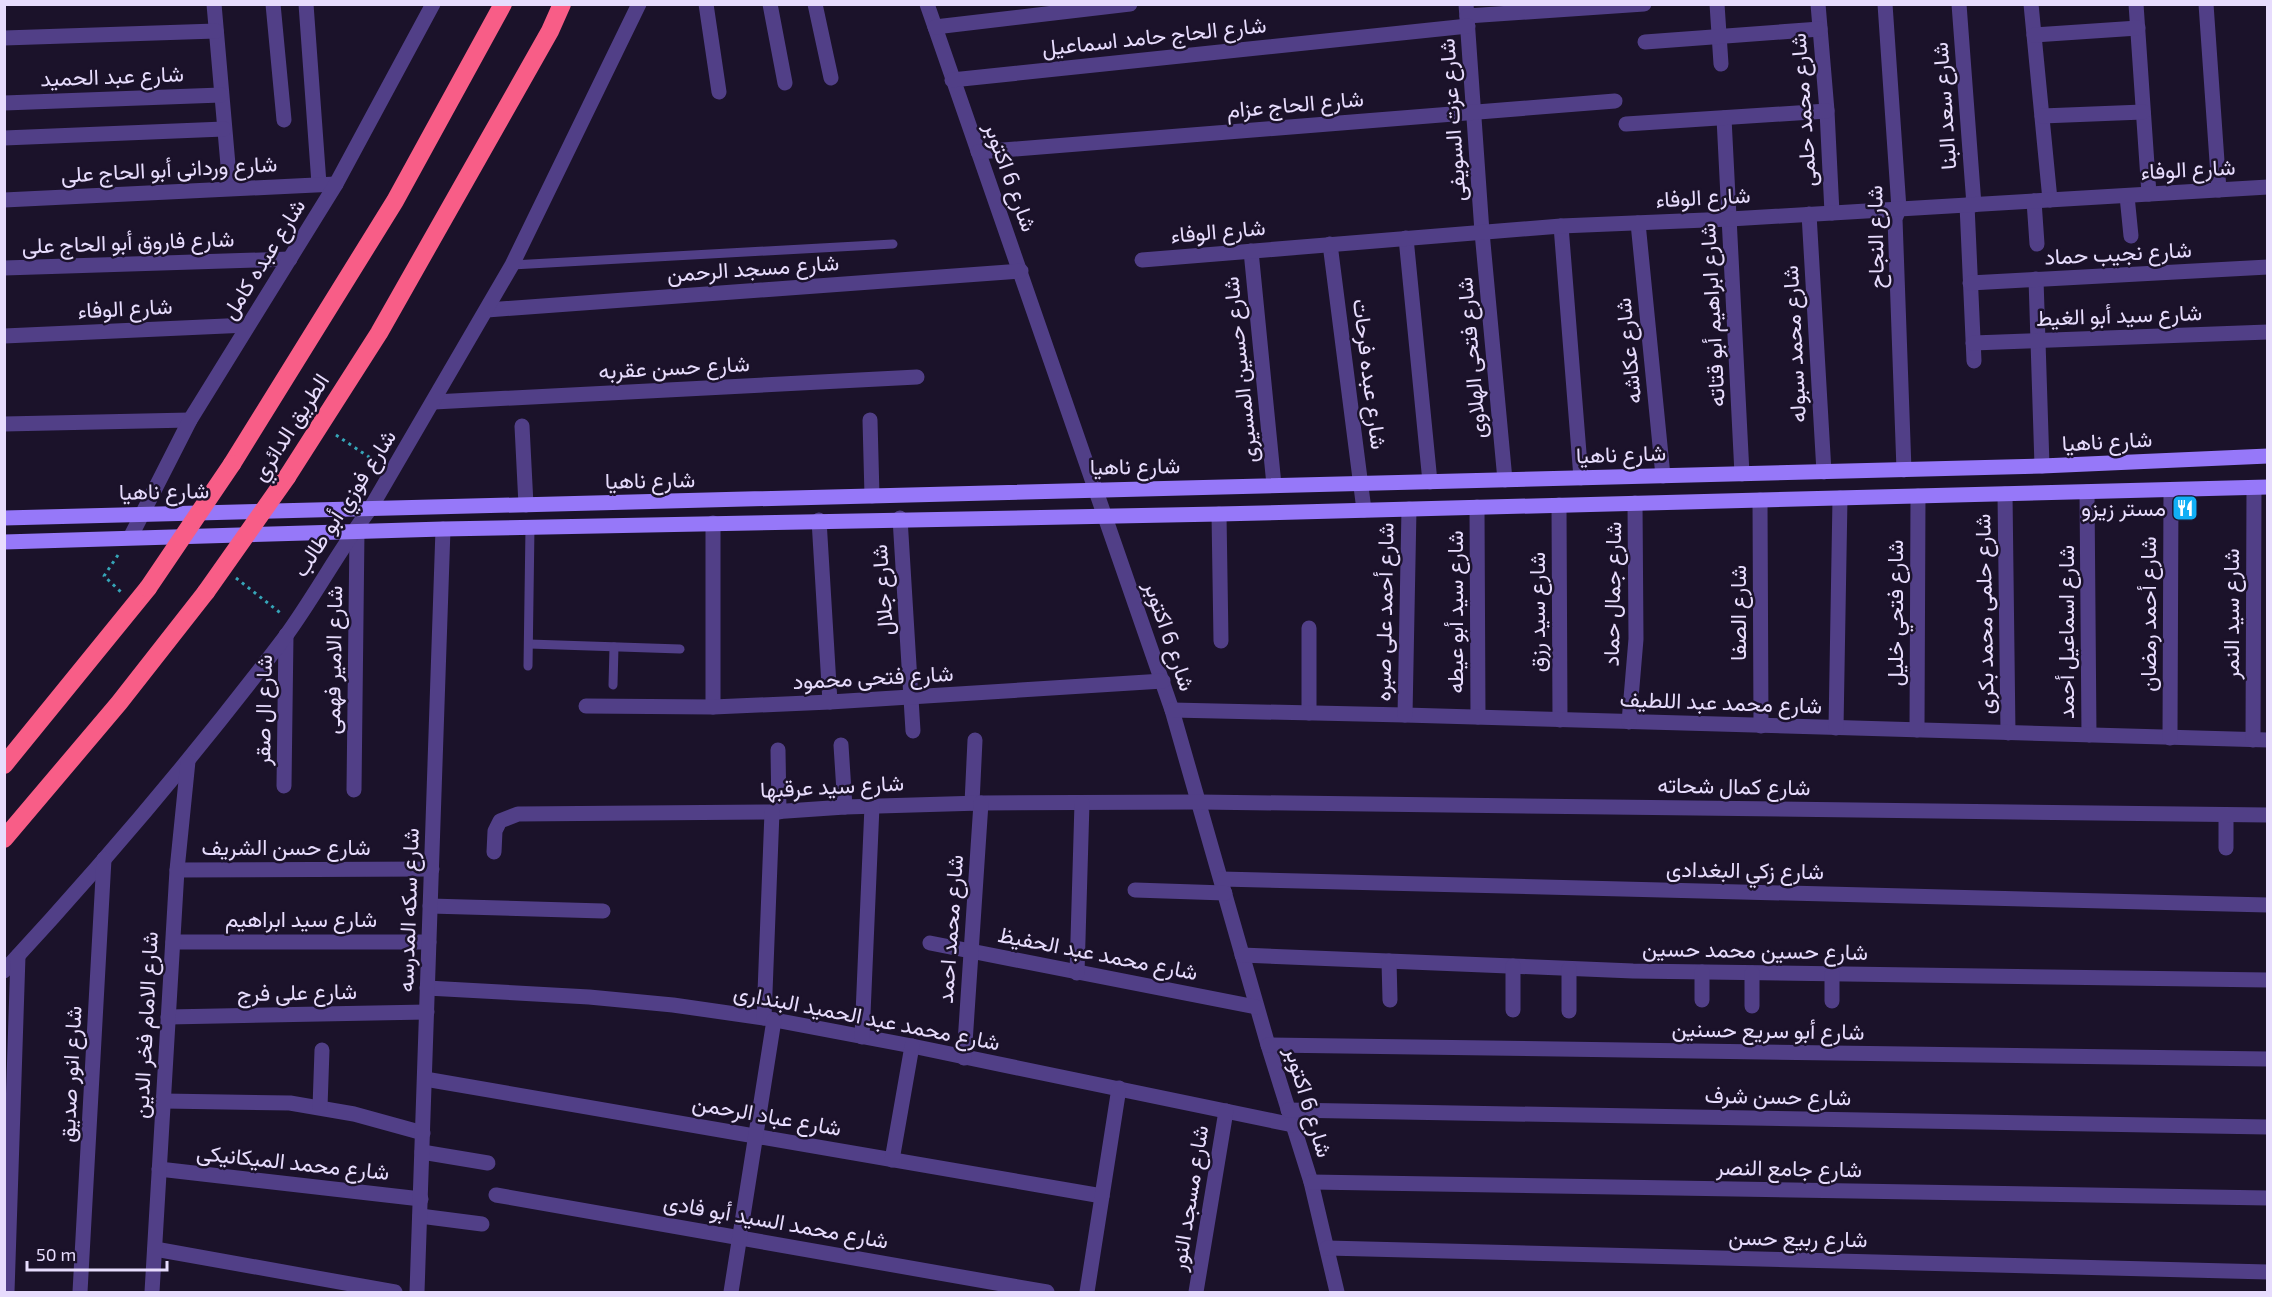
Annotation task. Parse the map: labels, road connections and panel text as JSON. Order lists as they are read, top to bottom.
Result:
{
  "streets": {
    "highway": ["الطريق الدائري"],
    "main road": ["شارع ناهيا"],
    "street": [
      "شارع الحاج حامد اسماعيل",
      "شارع عبد الحميد",
      "شارع الحاج عزام",
      "شارع سعد البنا",
      "شارع محمد حلمى",
      "شارع عزت السويفى",
      "شارع وردانى أبو الحاج على",
      "شارع الوفاء",
      "شارع 6 اكتوبر",
      "شارع النجاح",
      "شارع فاروق أبو الحاج على",
      "شارع نجيب حماد",
      "شارع عبده كامل",
      "شارع مسجد الرحمن",
      "شارع ابراهيم أبو قتاته",
      "شارع سيد أبو الغيط",
      "شارع محمد سبوله",
      "شارع عكاشه",
      "شارع فتحى الهلاوى",
      "شارع حسن عقربه",
      "شارع حسين المسيرى",
      "شارع عبده فرحات",
      "شارع فوزي أبو طالب",
      "شارع جلال",
      "شارع جمال حماد",
      "شارع أحمد على صبره",
      "شارع سيد أبو عيطه",
      "شارع سيد رزق",
      "شارع الصفا",
      "شارع فتحي خليل",
      "شارع حلمى محمد بكرى",
      "شارع أحمد رمضان",
      "شارع سيد النمر",
      "شارع اسماعيل أحمد",
      "شارع الامير فهمى",
      "شارع فتحى محمود",
      "شارع محمد عبد اللطيف",
      "شارع ال صقر",
      "شارع سيد عرقبها",
      "شارع كمال شحاته",
      "شارع حسن الشريف",
      "شارع زكي البغدادى",
      "شارع سكه المدرسه",
      "شارع سيد ابراهيم",
      "شارع محمد احمد",
      "شارع حسين محمد حسين",
      "شارع محمد عبد الحفيظ",
      "شارع على فرج",
      "شارع محمد عبد الحميد البندارى",
      "شارع الامام فخر الدين",
      "شارع أبو سريع حسنين",
      "شارع انور صديق",
      "شارع حسن شرف",
      "شارع عباد الرحمن",
      "شارع محمد الميكانيكى",
      "شارع جامع النصر",
      "شارع مسجد النور",
      "شارع محمد السيد أبو فادى",
      "شارع ربيع حسن"
    ]
  },
  "crossings": [
    ["شارع الحاج حامد اسماعيل", "شارع عزت السويفى"],
    ["شارع الحاج حامد اسماعيل", "شارع 6 اكتوبر"],
    ["شارع الحاج عزام", "شارع عزت السويفى"],
    ["شارع الحاج عزام", "شارع 6 اكتوبر"],
    ["شارع سعد البنا", "شارع الوفاء"],
    ["شارع سعد البنا", "شارع نجيب حماد"],
    ["شارع سعد البنا", "شارع سيد أبو الغيط"],
    ["شارع محمد حلمى", "شارع الوفاء"],
    ["شارع عزت السويفى", "شارع الوفاء"],
    ["شارع عزت السويفى", "شارع فتحى الهلاوى"],
    ["شارع وردانى أبو الحاج على", "شارع عبده كامل"],
    ["شارع الوفاء", "شارع النجاح"],
    ["شارع الوفاء", "شارع عبده كامل"],
    ["شارع الوفاء", "شارع ابراهيم أبو قتاته"],
    ["شارع الوفاء", "شارع محمد سبوله"],
    ["شارع الوفاء", "شارع عكاشه"],
    ["شارع الوفاء", "شارع فتحى الهلاوى"],
    ["شارع الوفاء", "شارع حسين المسيرى"],
    ["شارع الوفاء", "شارع عبده فرحات"],
    ["شارع 6 اكتوبر", "شارع مسجد الرحمن"],
    ["شارع 6 اكتوبر", "شارع ناهيا"],
    ["شارع 6 اكتوبر", "شارع فتحى محمود"],
    ["شارع 6 اكتوبر", "شارع محمد عبد اللطيف"],
    ["شارع 6 اكتوبر", "شارع سيد عرقبها"],
    ["شارع 6 اكتوبر", "شارع كمال شحاته"],
    ["شارع 6 اكتوبر", "شارع زكي البغدادى"],
    ["شارع 6 اكتوبر", "شارع حسين محمد حسين"],
    ["شارع 6 اكتوبر", "شارع محمد عبد الحفيظ"],
    ["شارع 6 اكتوبر", "شارع محمد عبد الحميد البندارى"],
    ["شارع 6 اكتوبر", "شارع أبو سريع حسنين"],
    ["شارع 6 اكتوبر", "شارع حسن شرف"],
    ["شارع 6 اكتوبر", "شارع جامع النصر"],
    ["شارع 6 اكتوبر", "شارع ربيع حسن"],
    ["شارع النجاح", "شارع ناهيا"],
    ["شارع فاروق أبو الحاج على", "شارع عبده كامل"],
    ["شارع عبده كامل", "شارع ناهيا"],
    ["شارع مسجد الرحمن", "شارع فوزي أبو طالب"],
    ["شارع ابراهيم أبو قتاته", "شارع ناهيا"],
    ["شارع محمد سبوله", "شارع ناهيا"],
    ["شارع عكاشه", "شارع ناهيا"],
    ["شارع فتحى الهلاوى", "شارع ناهيا"],
    ["شارع حسن عقربه", "شارع فوزي أبو طالب"],
    ["شارع حسين المسيرى", "شارع ناهيا"],
    ["شارع عبده فرحات", "شارع ناهيا"],
    ["شارع ناهيا", "شارع فوزي أبو طالب"],
    ["شارع ناهيا", "شارع جلال"],
    ["شارع ناهيا", "شارع جمال حماد"],
    ["شارع ناهيا", "شارع أحمد على صبره"],
    ["شارع ناهيا", "شارع سيد أبو عيطه"],
    ["شارع ناهيا", "شارع سيد رزق"],
    ["شارع ناهيا", "شارع الصفا"],
    ["شارع ناهيا", "شارع فتحي خليل"],
    ["شارع ناهيا", "شارع حلمى محمد بكرى"],
    ["شارع ناهيا", "شارع أحمد رمضان"],
    ["شارع ناهيا", "شارع سيد النمر"],
    ["شارع ناهيا", "شارع اسماعيل أحمد"],
    ["شارع ناهيا", "شارع الامير فهمى"],
    ["شارع ناهيا", "شارع سكه المدرسه"],
    ["شارع فوزي أبو طالب", "شارع الامير فهمى"],
    ["شارع فوزي أبو طالب", "شارع ال صقر"],
    ["شارع فوزي أبو طالب", "شارع الامام فخر الدين"],
    ["شارع فوزي أبو طالب", "شارع انور صديق"],
    ["شارع جلال", "شارع فتحى محمود"],
    ["شارع جمال حماد", "شارع محمد عبد اللطيف"],
    ["شارع أحمد على صبره", "شارع محمد عبد اللطيف"],
    ["شارع سيد أبو عيطه", "شارع محمد عبد اللطيف"],
    ["شارع سيد رزق", "شارع محمد عبد اللطيف"],
    ["شارع الصفا", "شارع محمد عبد اللطيف"],
    ["شارع فتحي خليل", "شارع محمد عبد اللطيف"],
    ["شارع حلمى محمد بكرى", "شارع محمد عبد اللطيف"],
    ["شارع أحمد رمضان", "شارع محمد عبد اللطيف"],
    ["شارع سيد النمر", "شارع محمد عبد اللطيف"],
    ["شارع اسماعيل أحمد", "شارع محمد عبد اللطيف"],
    ["شارع سيد عرقبها", "شارع كمال شحاته"],
    ["شارع سيد عرقبها", "شارع محمد احمد"],
    ["شارع حسن الشريف", "شارع سكه المدرسه"],
    ["شارع حسن الشريف", "شارع الامام فخر الدين"],
    ["شارع سكه المدرسه", "شارع سيد ابراهيم"],
    ["شارع سكه المدرسه", "شارع على فرج"],
    ["شارع سكه المدرسه", "شارع محمد عبد الحميد البندارى"],
    ["شارع سكه المدرسه", "شارع عباد الرحمن"],
    ["شارع سكه المدرسه", "شارع محمد الميكانيكى"],
    ["شارع سيد ابراهيم", "شارع الامام فخر الدين"],
    ["شارع محمد احمد", "شارع محمد عبد الحفيظ"],
    ["شارع محمد احمد", "شارع محمد عبد الحميد البندارى"],
    ["شارع على فرج", "شارع الامام فخر الدين"],
    ["شارع محمد عبد الحميد البندارى", "شارع حسن شرف"],
    ["شارع محمد عبد الحميد البندارى", "شارع مسجد النور"],
    ["شارع الامام فخر الدين", "شارع محمد الميكانيكى"]
  ],
  "places": {
    "restaurant": ["مستر زيزو"]
  },
  "scale_bar": "50 m"
}
